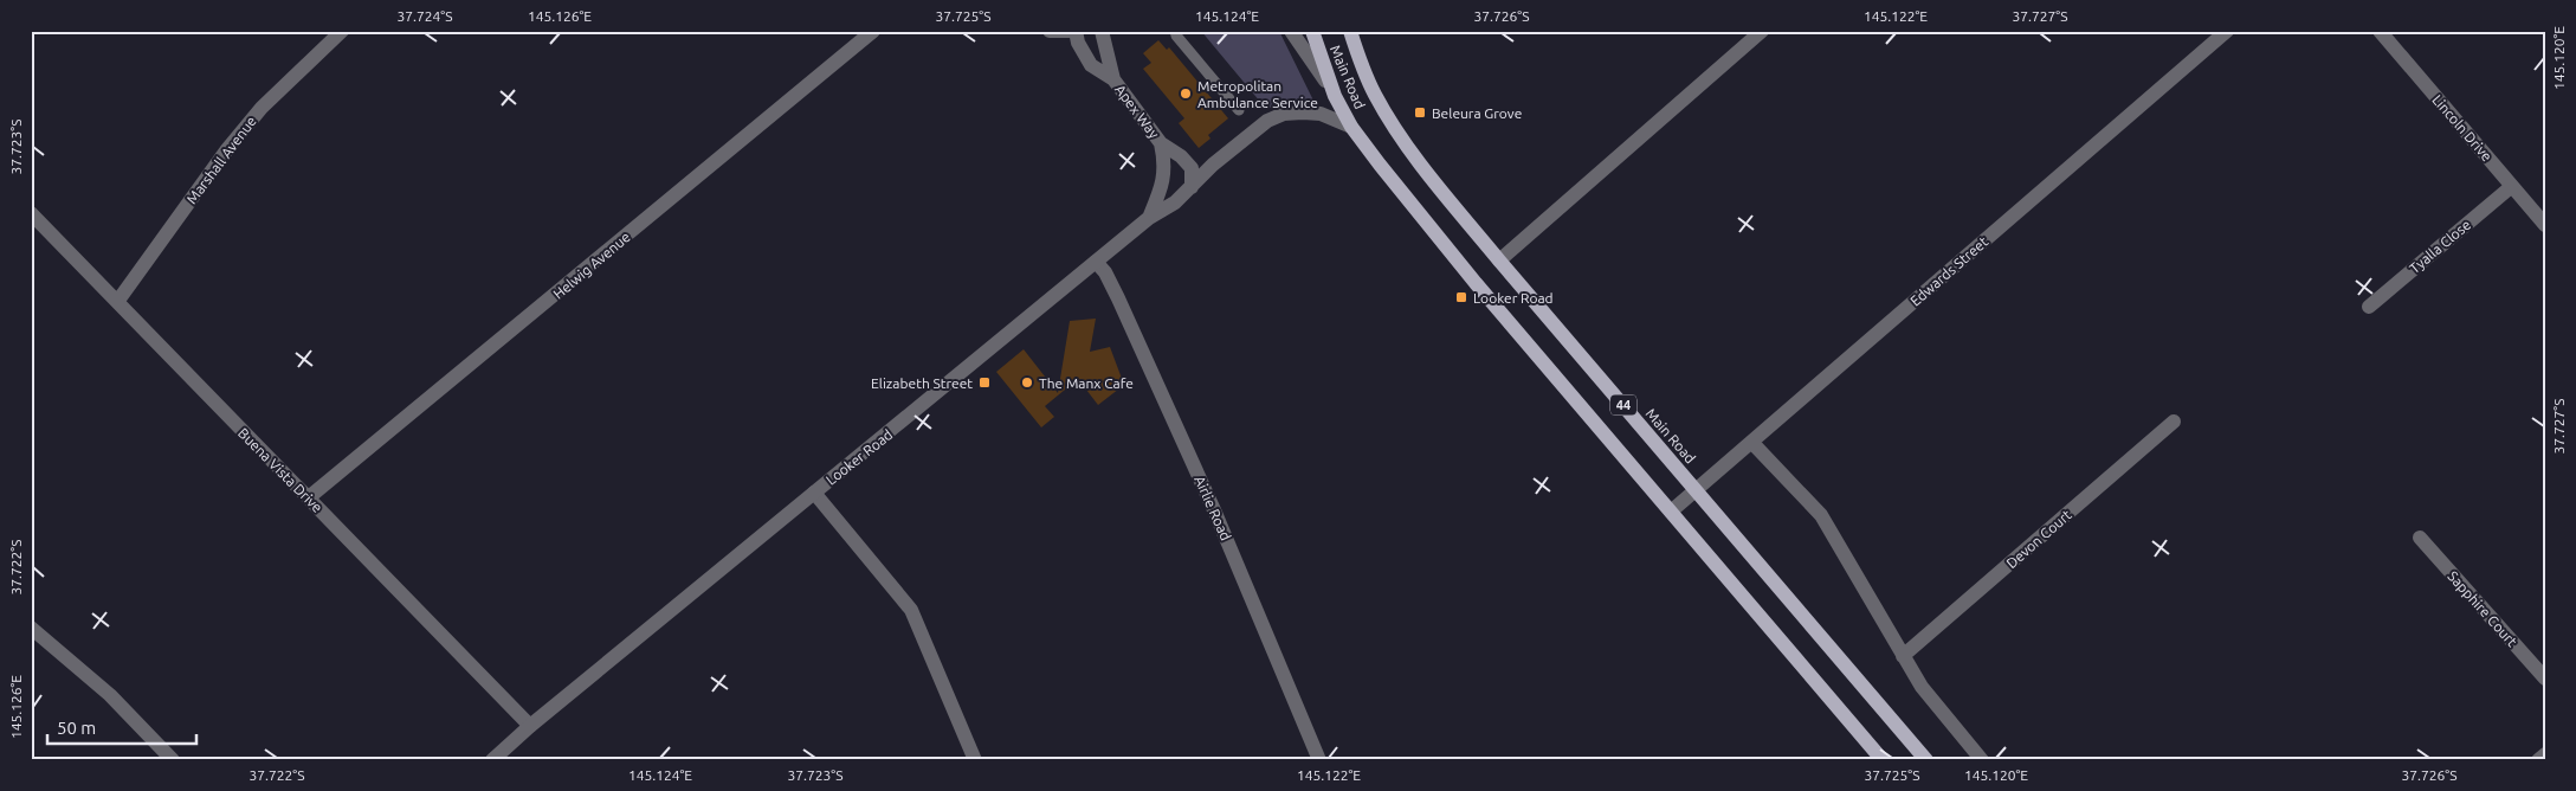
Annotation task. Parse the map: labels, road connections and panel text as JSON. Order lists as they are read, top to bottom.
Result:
{
  "streets": {
    "main road": ["Main Road", "44"],
    "street": [
      "Apex Way",
      "Lincoln Drive",
      "Marshall Avenue",
      "Tyalla Close",
      "Helwig Avenue",
      "Edwards Street",
      "Looker Road",
      "Buena Vista Drive",
      "Airlie Road",
      "Devon Court",
      "Sapphire Court"
    ]
  },
  "crossings": [
    ["Main Road", "Edwards Street"],
    ["Main Road", "Looker Road"],
    ["Apex Way", "Looker Road"],
    ["Lincoln Drive", "Tyalla Close"],
    ["Marshall Avenue", "Buena Vista Drive"],
    ["Helwig Avenue", "Buena Vista Drive"],
    ["Looker Road", "Buena Vista Drive"],
    ["Looker Road", "Airlie Road"]
  ],
  "places": {
    "other": ["Metropolitan Ambulance Service", "The Manx Cafe"],
    "transit": ["Beleura Grove", "Looker Road", "Elizabeth Street"]
  },
  "scale_bar": "50 m",
  "coordinates": [
    "37.724°S",
    "145.126°E",
    "37.725°S",
    "145.124°E",
    "37.726°S",
    "145.122°E",
    "37.727°S",
    "145.120°E",
    "37.723°S",
    "37.722°S"
  ]
}
